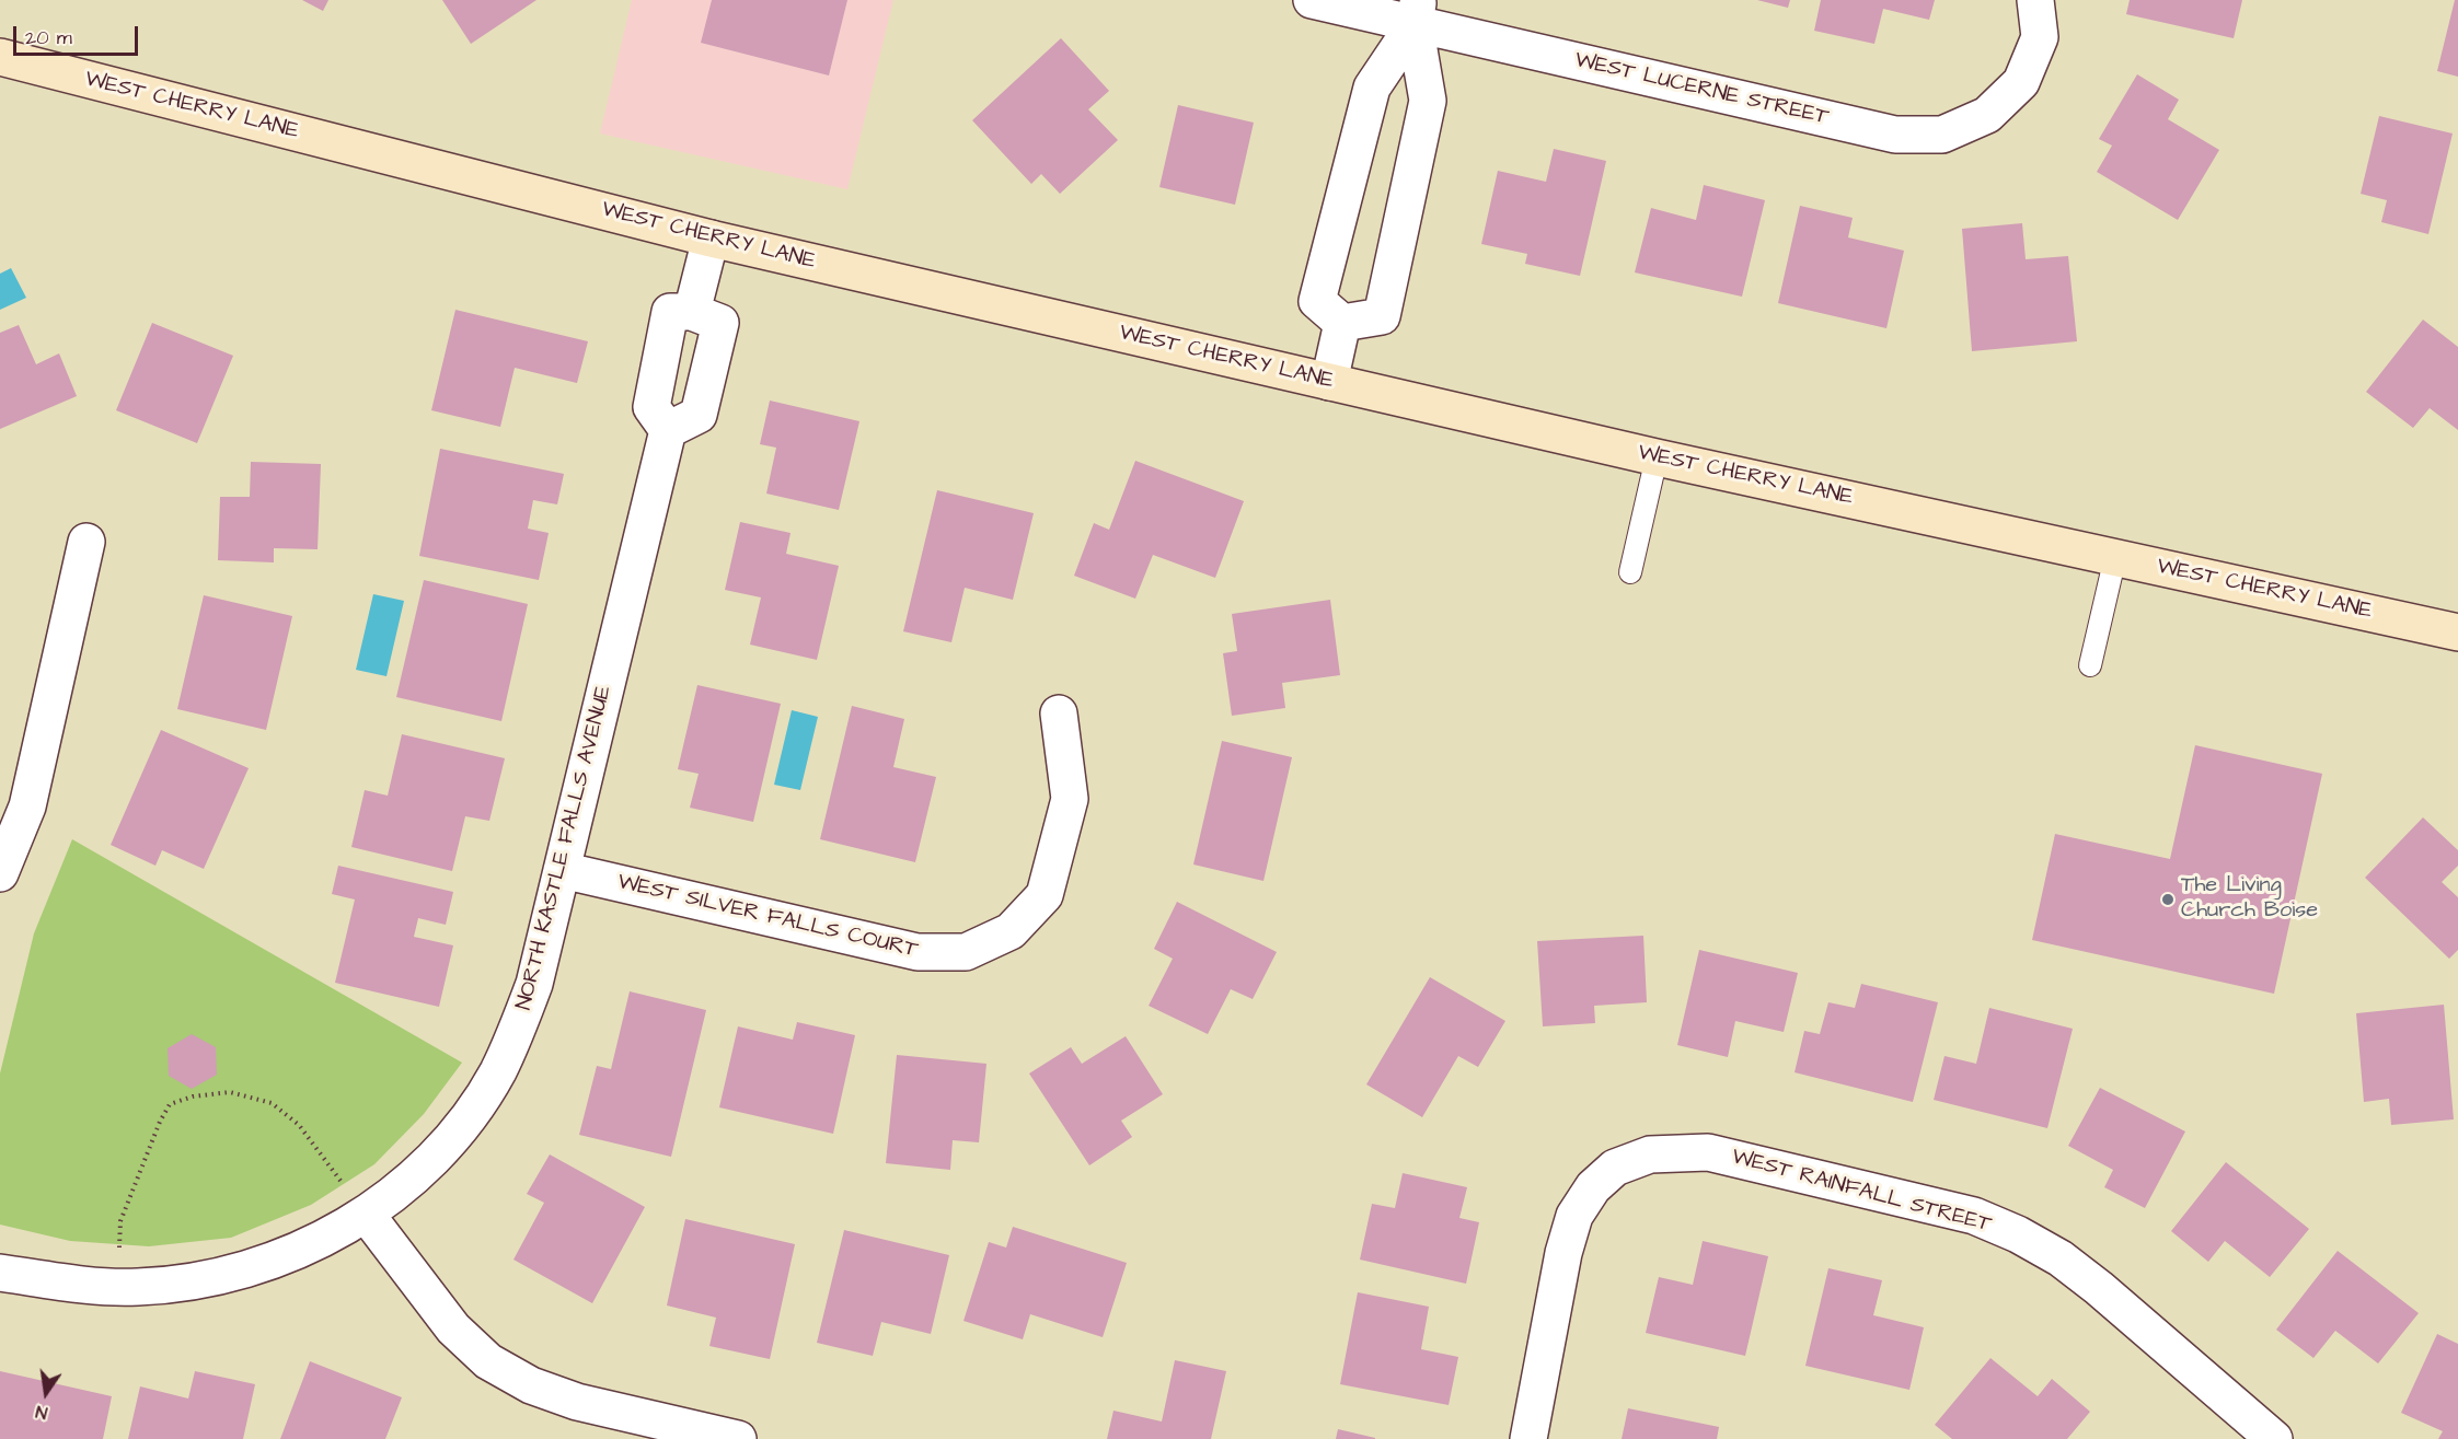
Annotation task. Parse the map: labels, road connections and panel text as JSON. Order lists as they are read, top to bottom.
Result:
{
  "streets": {
    "main road": ["WEST CHERRY LANE"],
    "street": [
      "WEST LUCERNE STREET",
      "NORTH KASTLE FALLS AVENUE",
      "WEST SILVER FALLS COURT",
      "WEST RAINFALL STREET"
    ]
  },
  "crossings": [
    ["NORTH KASTLE FALLS AVENUE", "WEST SILVER FALLS COURT"]
  ],
  "places": ["The Living Church Boise"],
  "scale_bar": "20 m",
  "north": "bottom"
}
